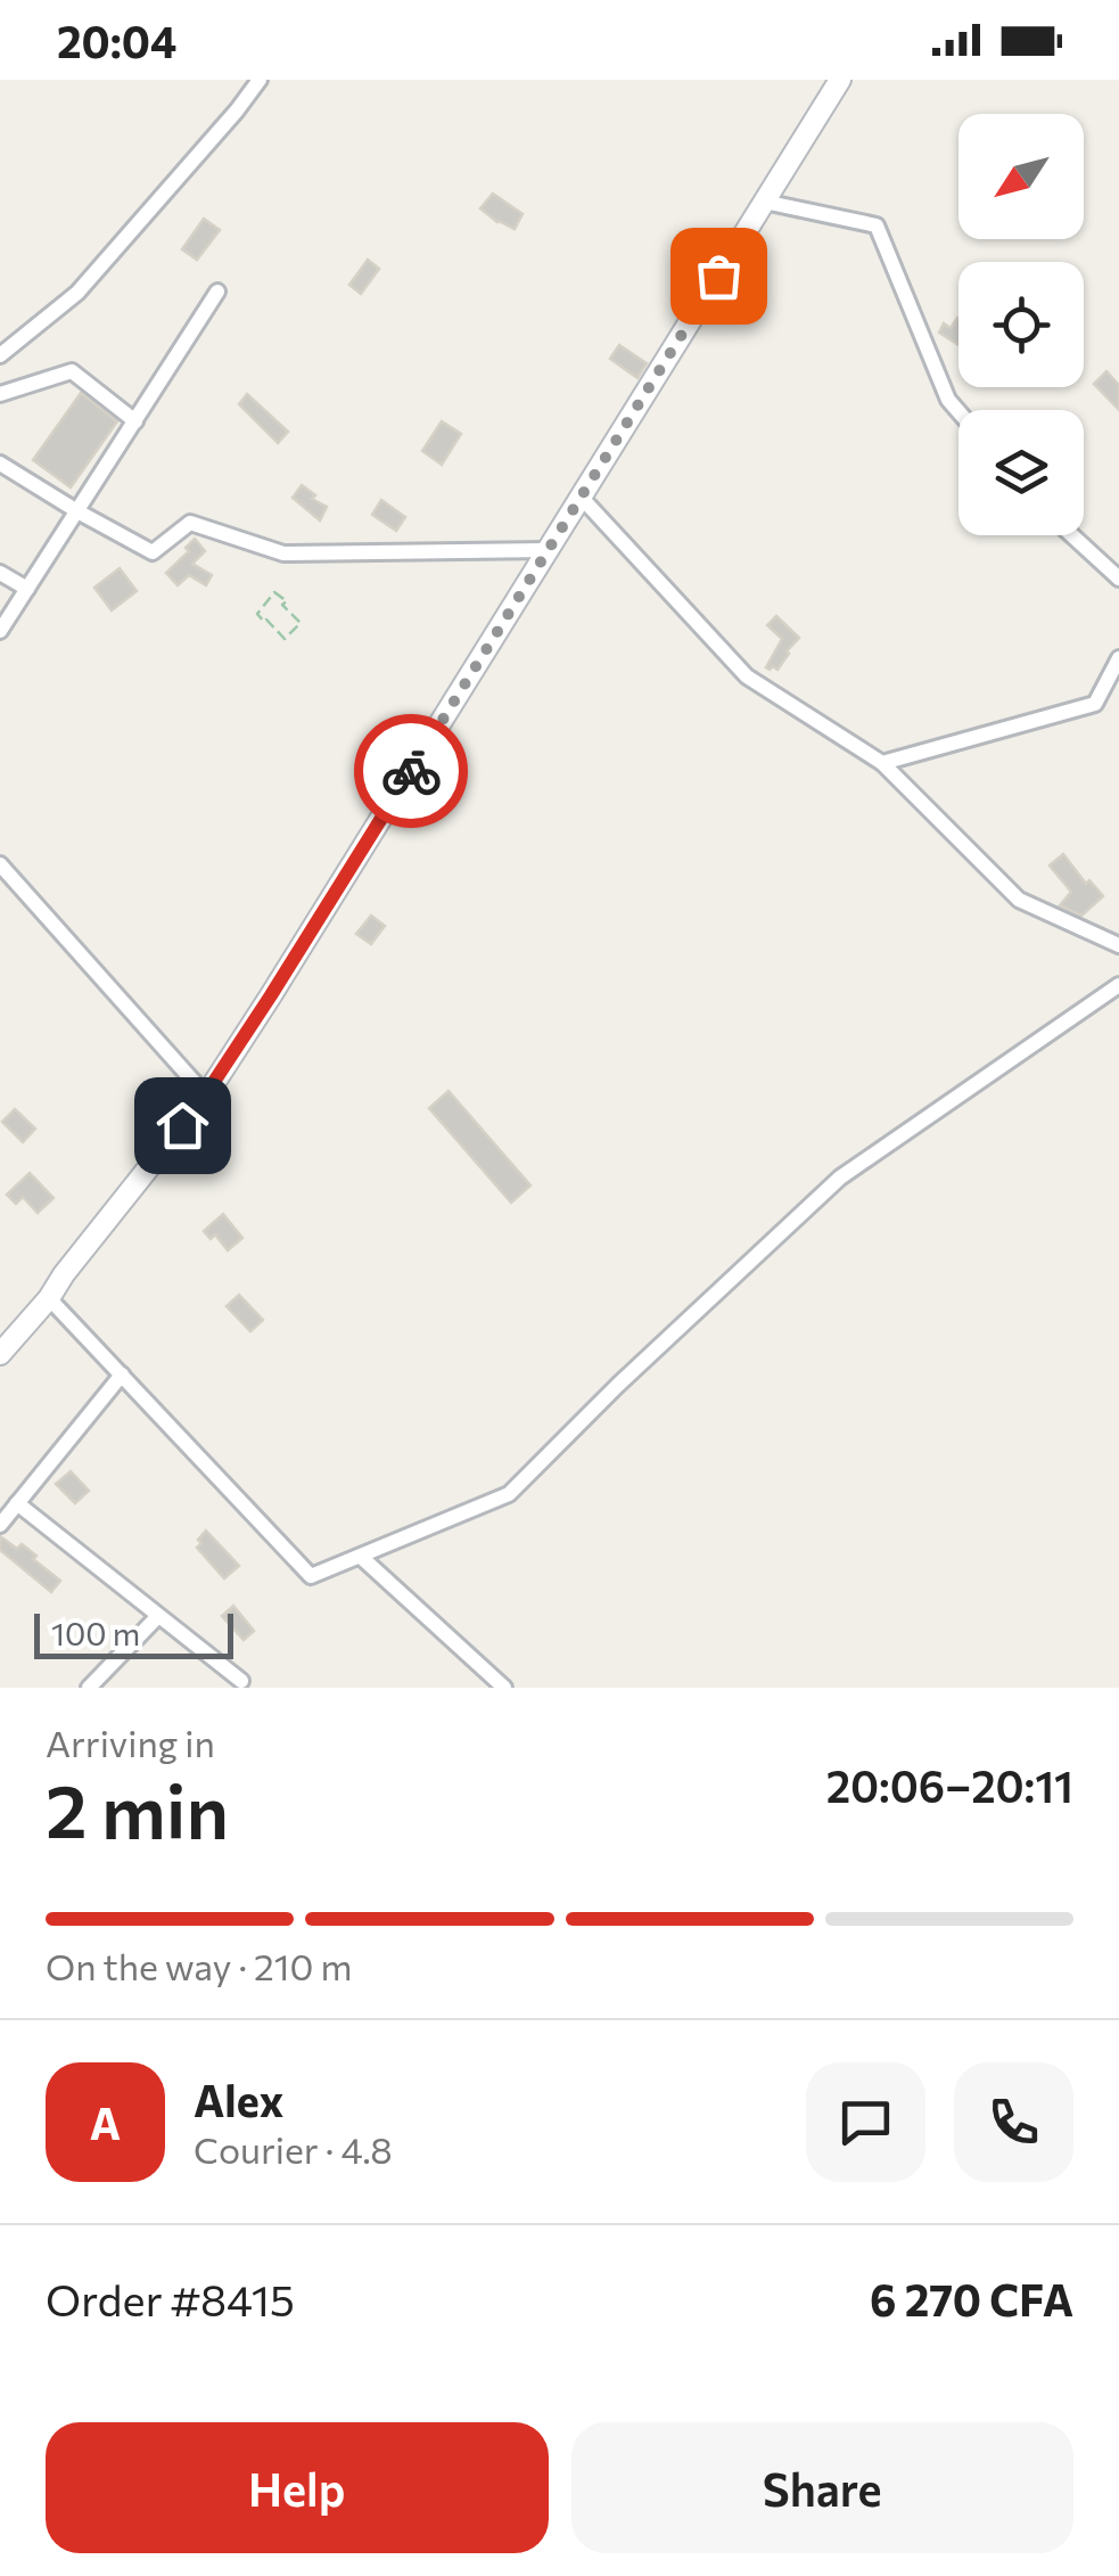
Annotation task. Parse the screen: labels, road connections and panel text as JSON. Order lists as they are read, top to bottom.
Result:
{
  "scale_bar": "100 m",
  "north": "bottom left",
  "page": {
    "status": "20:04",
    "scale": "100 m",
    "heading": ["2 min", "Arriving in", "20:06–20:11"],
    "panel": [
      "Alex",
      "Courier · 4.8",
      "Order #8415",
      "6 270 CFA"
    ],
    "bar": "On the way · 210 m",
    "round": "A",
    "buttons": ["Help", "Share"]
  }
}
